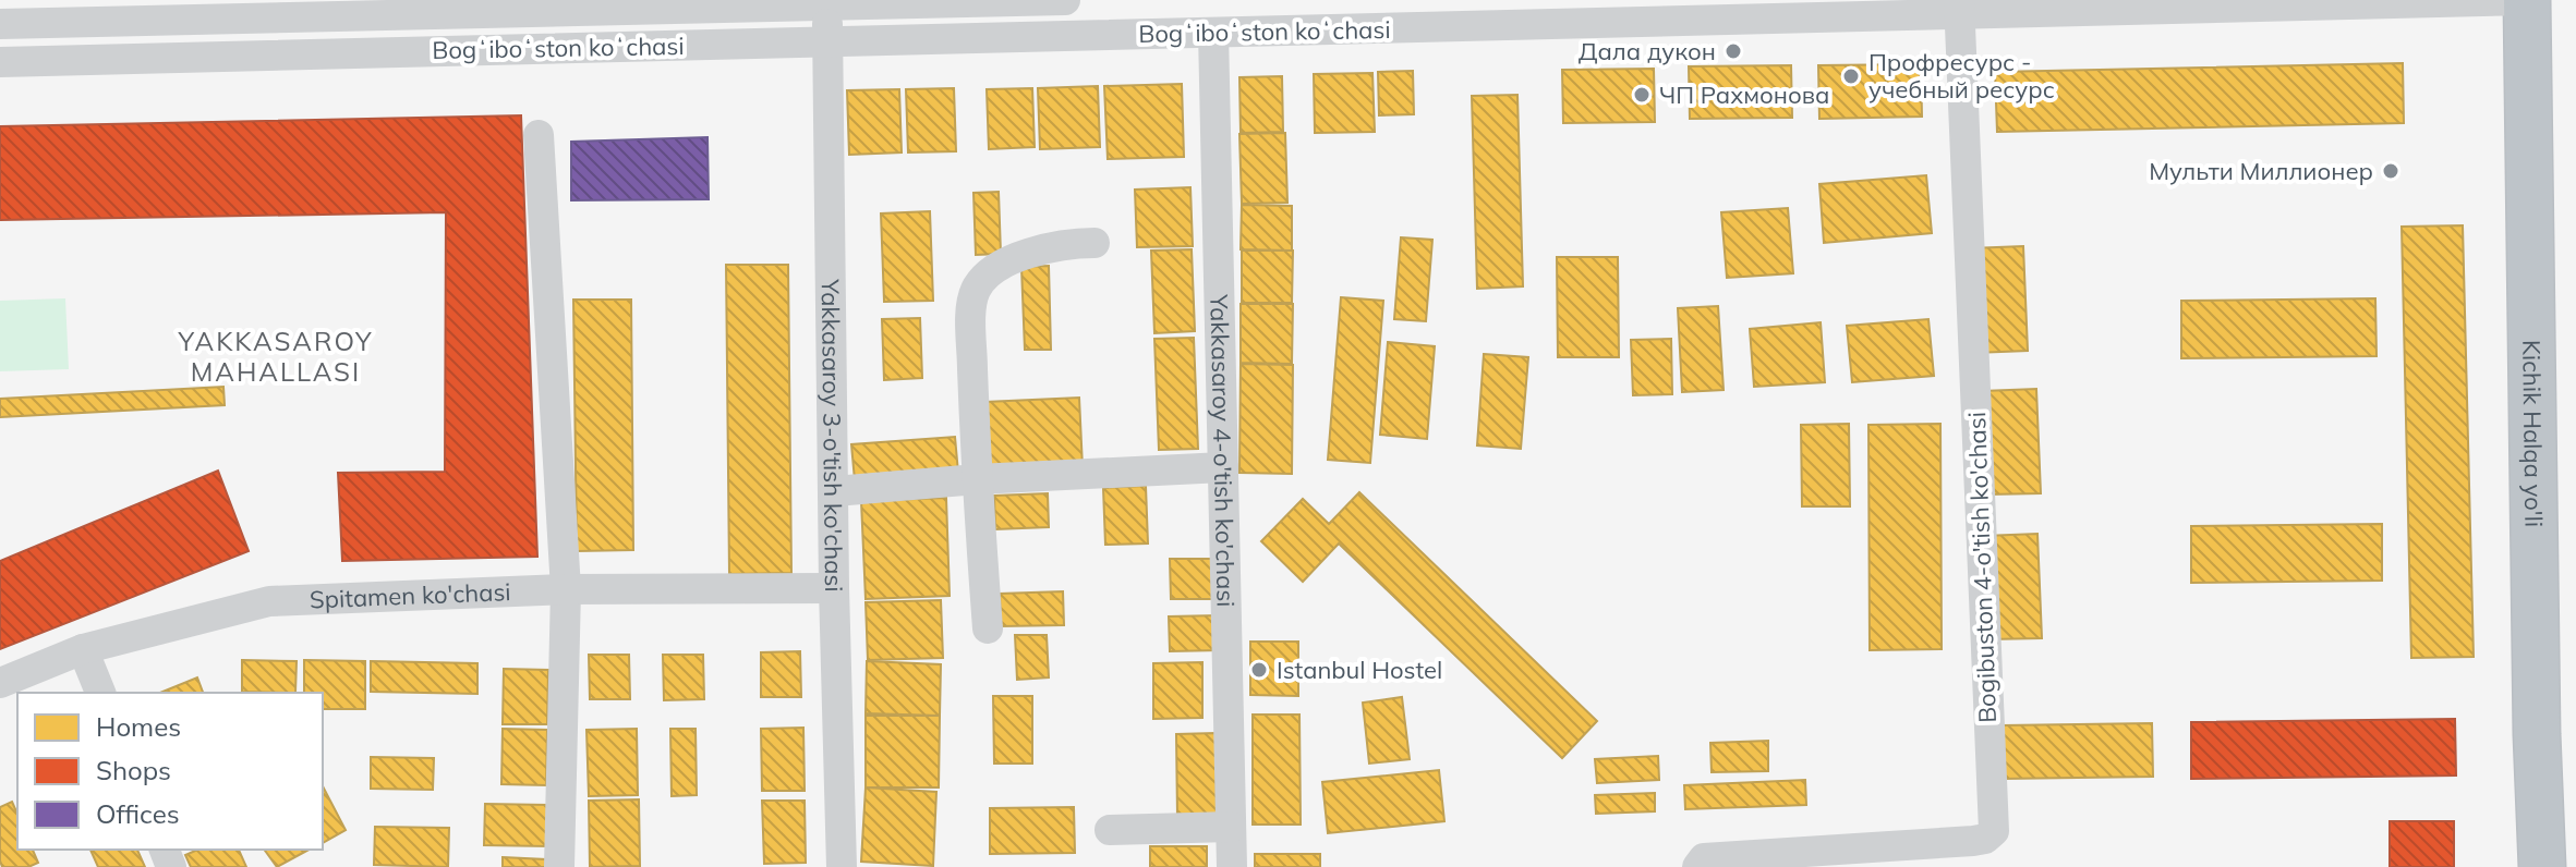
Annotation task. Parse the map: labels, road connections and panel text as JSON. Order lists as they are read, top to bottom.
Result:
{
  "streets": {
    "highway": ["Kichik Halqa yo'li"],
    "street": [
      "Bogʻiboʻston koʻchasi",
      "Yakkasaroy 3-o'tish ko'chasi",
      "Yakkasaroy 4-o'tish ko'chasi",
      "Bogibuston 4-o'tish ko'chasi",
      "Spitamen ko'chasi"
    ]
  },
  "crossings": [
    ["Bogʻiboʻston koʻchasi", "Kichik Halqa yo'li"],
    ["Bogʻiboʻston koʻchasi", "Yakkasaroy 3-o'tish ko'chasi"],
    ["Bogʻiboʻston koʻchasi", "Yakkasaroy 4-o'tish ko'chasi"],
    ["Bogʻiboʻston koʻchasi", "Bogibuston 4-o'tish ko'chasi"],
    ["Yakkasaroy 3-o'tish ko'chasi", "Spitamen ko'chasi"]
  ],
  "districts": ["YAKKASAROY MAHALLASI"],
  "places": [
    "Дала дукон",
    "Профресурс - учебный ресурс",
    "ЧП Рахмонова",
    "Мульти Миллионер",
    "Istanbul Hostel"
  ],
  "legend": ["Homes", "Shops", "Offices"]
}
